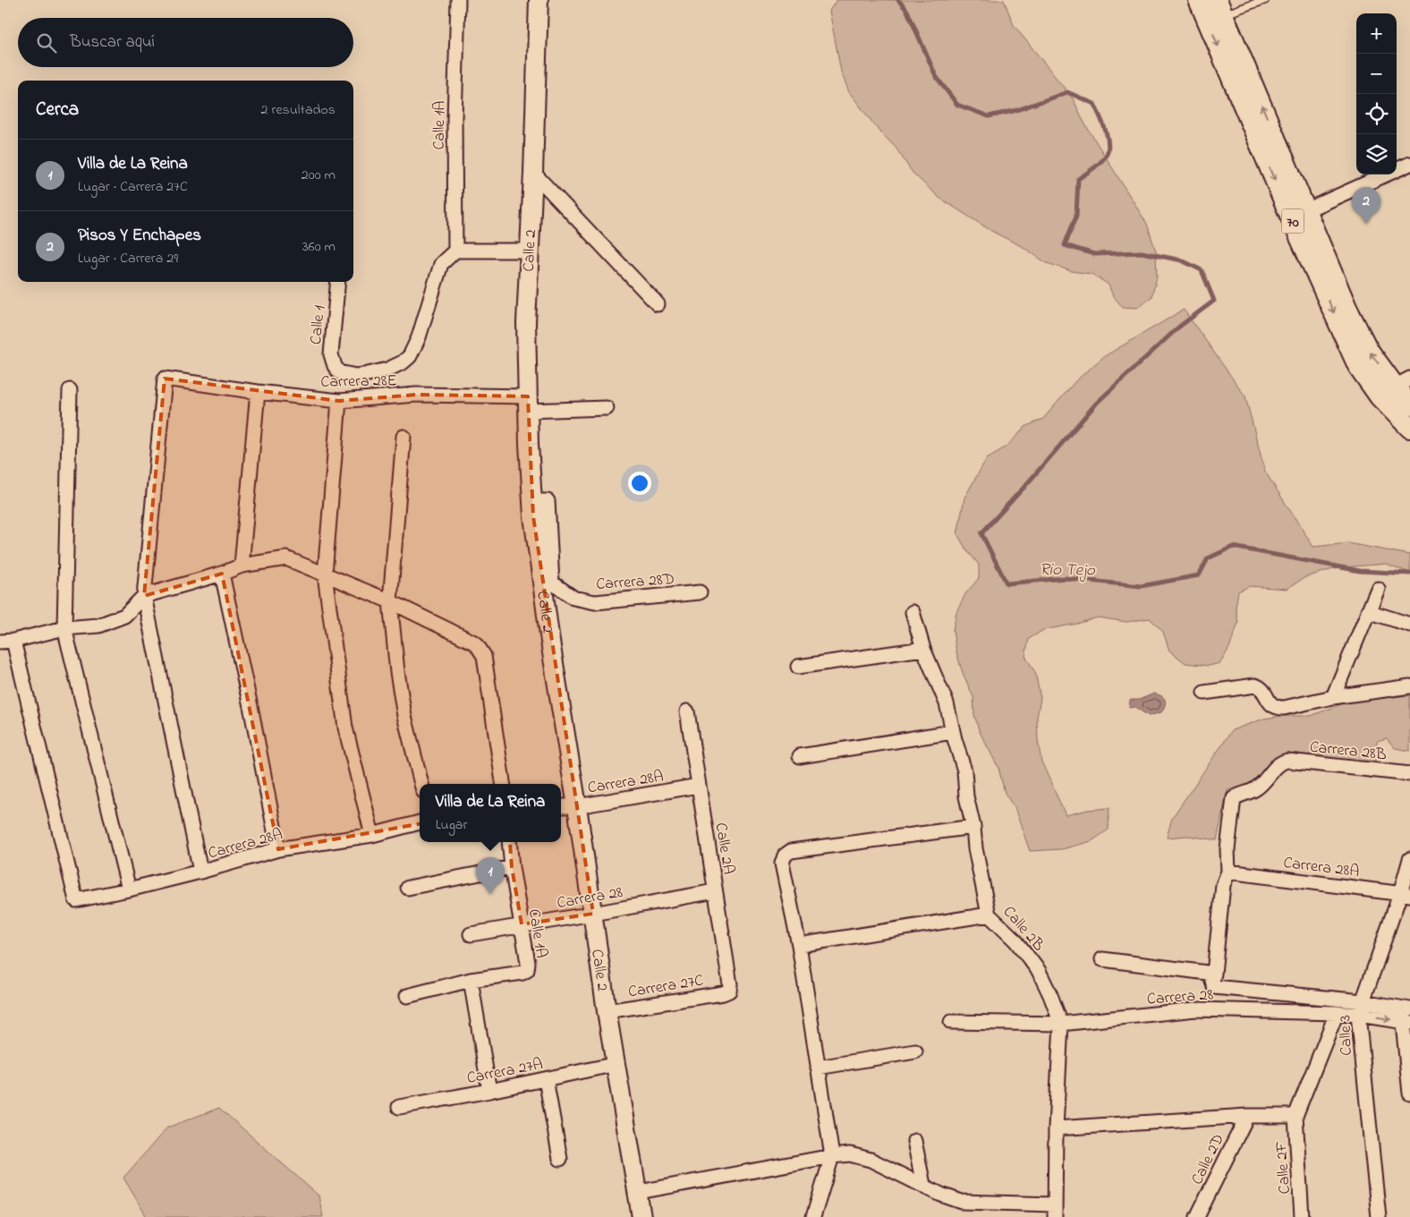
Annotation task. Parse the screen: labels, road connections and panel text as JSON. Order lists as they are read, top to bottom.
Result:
{
  "streets": {
    "main road": ["70"],
    "street": [
      "Calle 1A",
      "Calle 2",
      "Calle 1",
      "Carrera 28E",
      "Carrera 28D",
      "Carrera 28B",
      "Carrera 28A",
      "Calle 2A",
      "Carrera 28",
      "Calle 2B",
      "Carrera 27C",
      "Calle 3",
      "Carrera 27A",
      "Calle 2D",
      "Calle 2F"
    ]
  },
  "crossings": [
    ["Calle 1A", "Calle 1"],
    ["Calle 1A", "Carrera 28"],
    ["Calle 2", "Carrera 28E"],
    ["Calle 2", "Carrera 28D"],
    ["Calle 2", "Carrera 28A"],
    ["Calle 2", "Carrera 28"],
    ["Calle 2", "Carrera 27C"],
    ["Calle 2", "Carrera 27A"],
    ["Carrera 28B", "Carrera 28A"],
    ["Carrera 28A", "Calle 2A"],
    ["Carrera 28A", "Calle 3"],
    ["Calle 2A", "Carrera 28"],
    ["Calle 2A", "Carrera 27C"],
    ["Carrera 28", "Calle 2B"],
    ["Carrera 28", "Calle 3"]
  ],
  "water": ["Rio Tejo"],
  "page": {
    "map_buttons": ["+", "−"],
    "search": "Buscar aquí",
    "heading": ["Cerca", "2 resultados"],
    "list": [
      {
        "mark": "1",
        "name": "Villa de La Reina",
        "note": "Lugar · Carrera 27C",
        "value": "200 m"
      },
      {
        "mark": "2",
        "name": "Pisos Y Enchapes",
        "note": "Lugar · Carrera 29",
        "value": "360 m"
      }
    ],
    "pins": ["2", "1"],
    "popup": ["Villa de La Reina", "Lugar"]
  }
}
